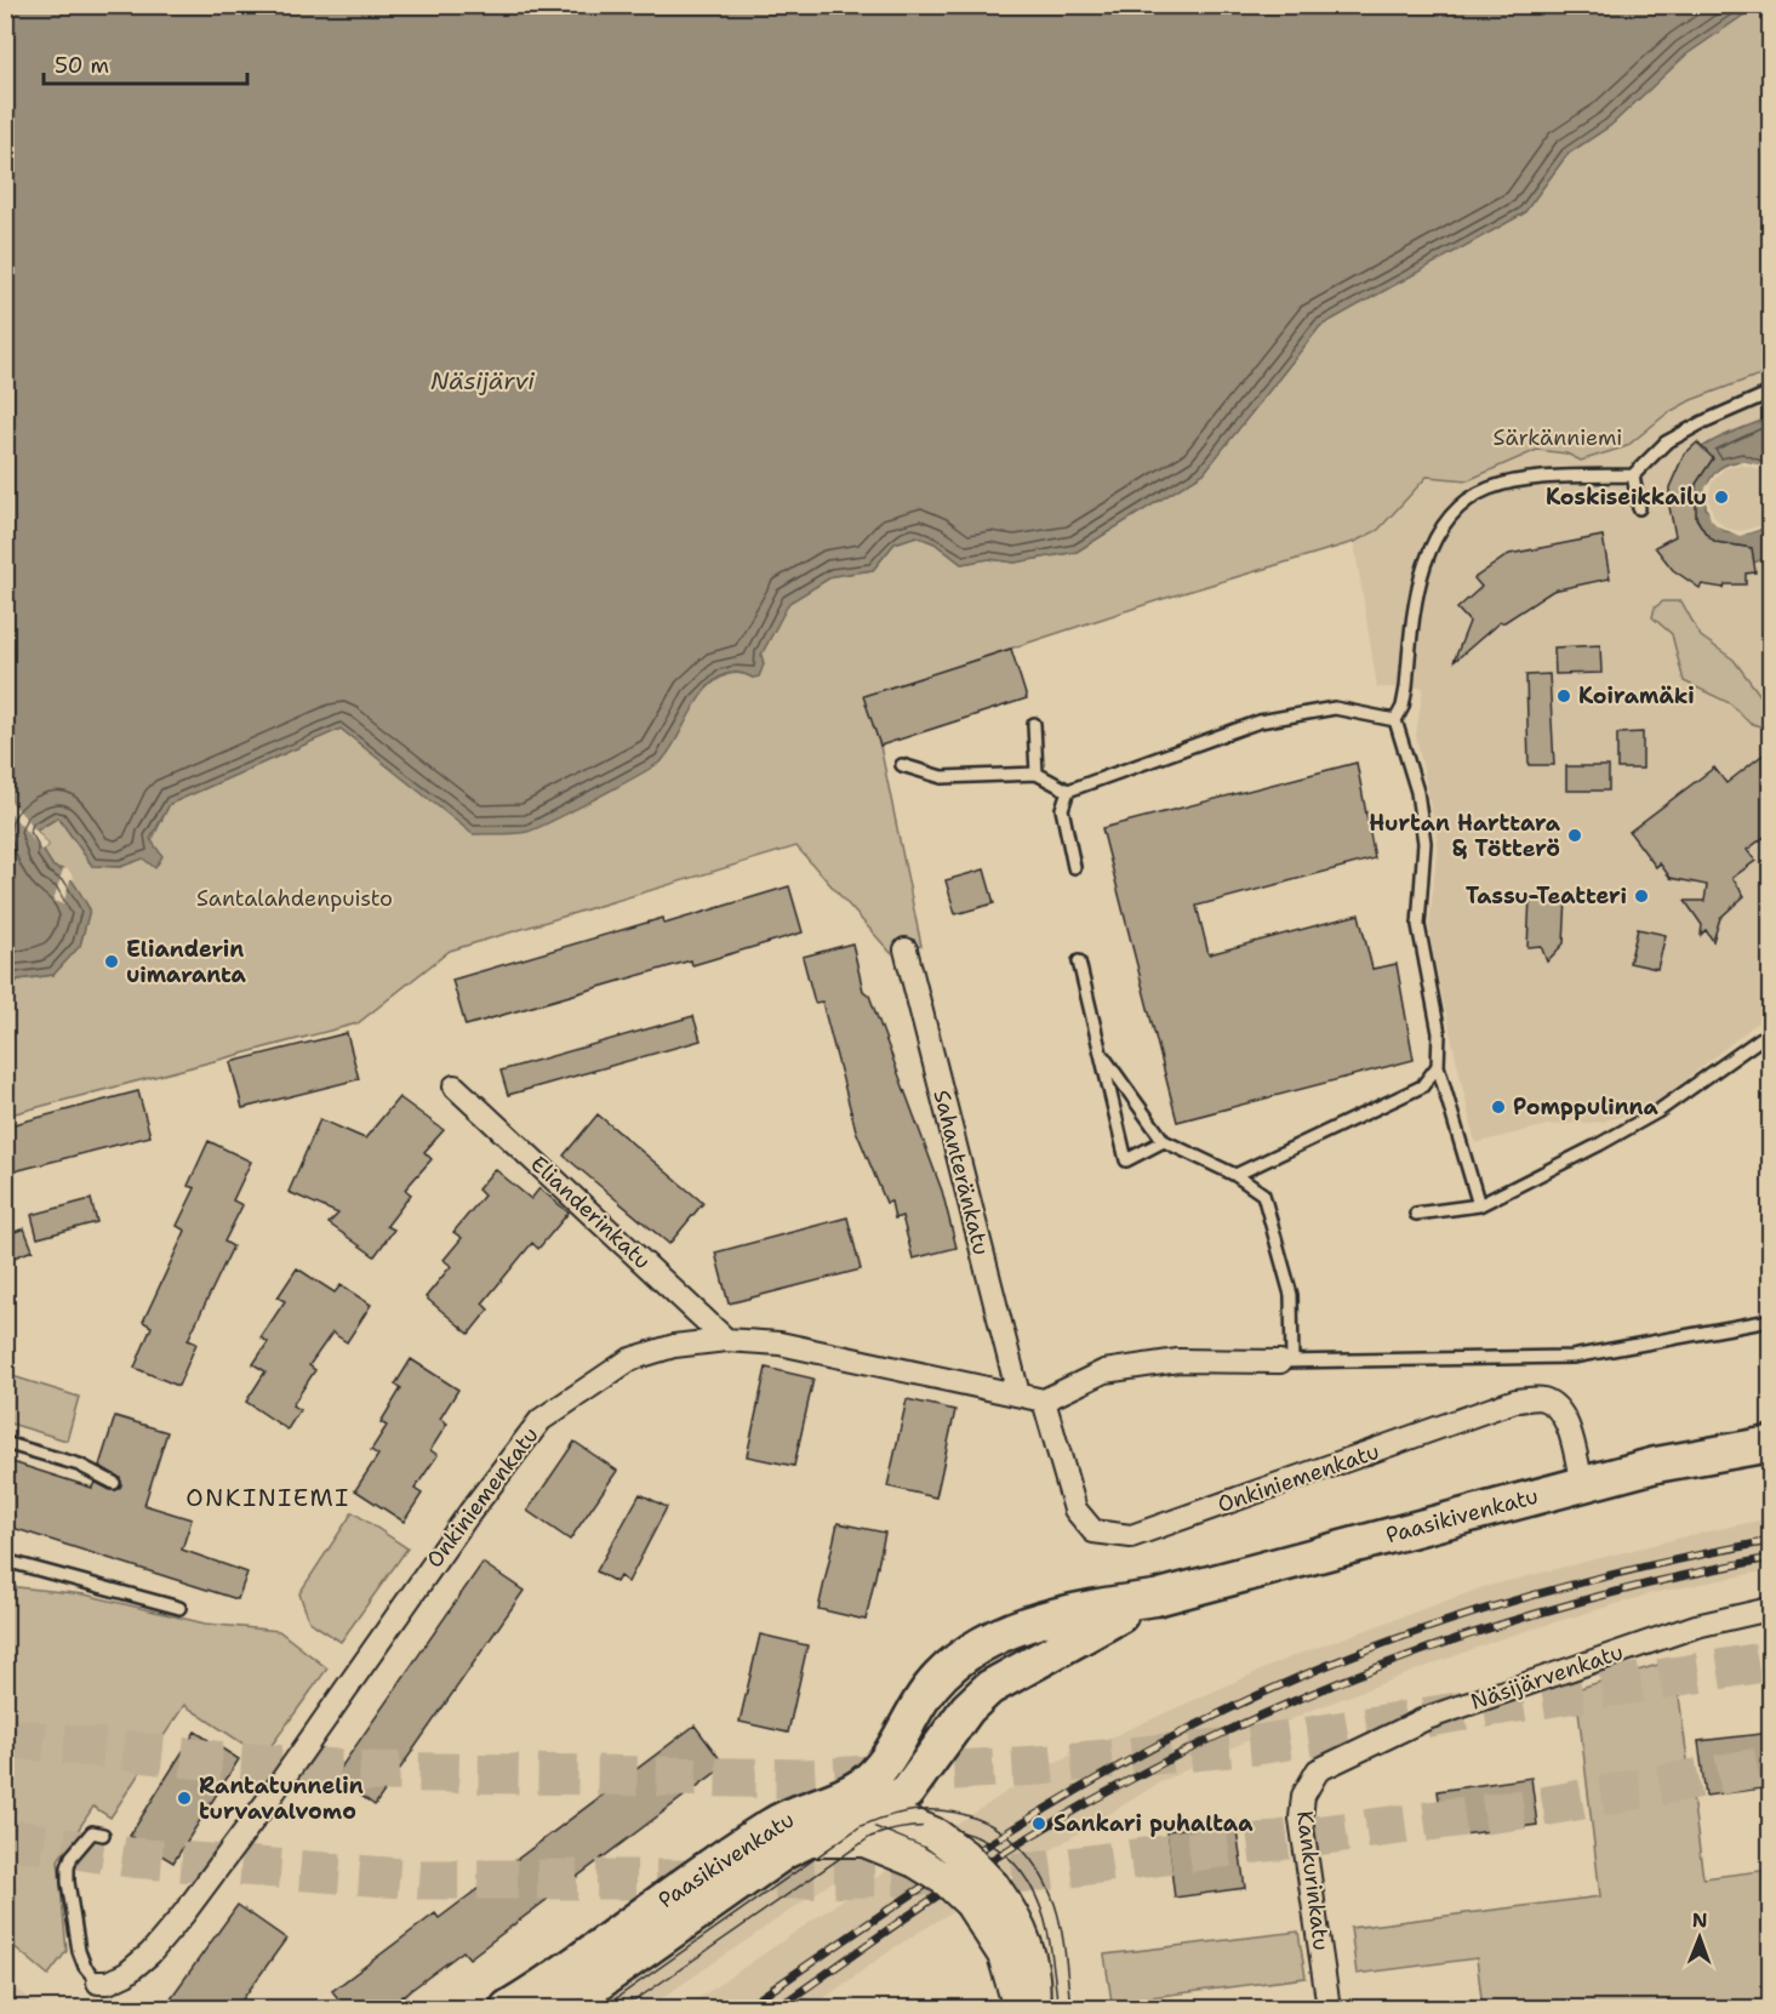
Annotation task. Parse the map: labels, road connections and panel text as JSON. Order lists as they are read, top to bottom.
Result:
{
  "streets": {
    "main road": ["Paasikivenkatu"],
    "street": [
      "Sahanteränkatu",
      "Elianderinkatu",
      "Onkiniemenkatu",
      "Näsijärvenkatu",
      "Kankurinkatu"
    ]
  },
  "crossings": [
    ["Sahanteränkatu", "Onkiniemenkatu"],
    ["Elianderinkatu", "Onkiniemenkatu"],
    ["Onkiniemenkatu", "Paasikivenkatu"],
    ["Näsijärvenkatu", "Kankurinkatu"]
  ],
  "districts": ["ONKINIEMI"],
  "water": ["Näsijärvi"],
  "parks": ["Särkänniemi", "Santalahdenpuisto"],
  "places": [
    "Koskiseikkailu",
    "Koiramäki",
    "Hurtan Harttara & Tötterö",
    "Tassu-Teatteri",
    "Elianderin uimaranta",
    "Pomppulinna",
    "Rantatunnelin turvavalvomo",
    "Sankari puhaltaa"
  ],
  "scale_bar": "50 m",
  "north": "top"
}
